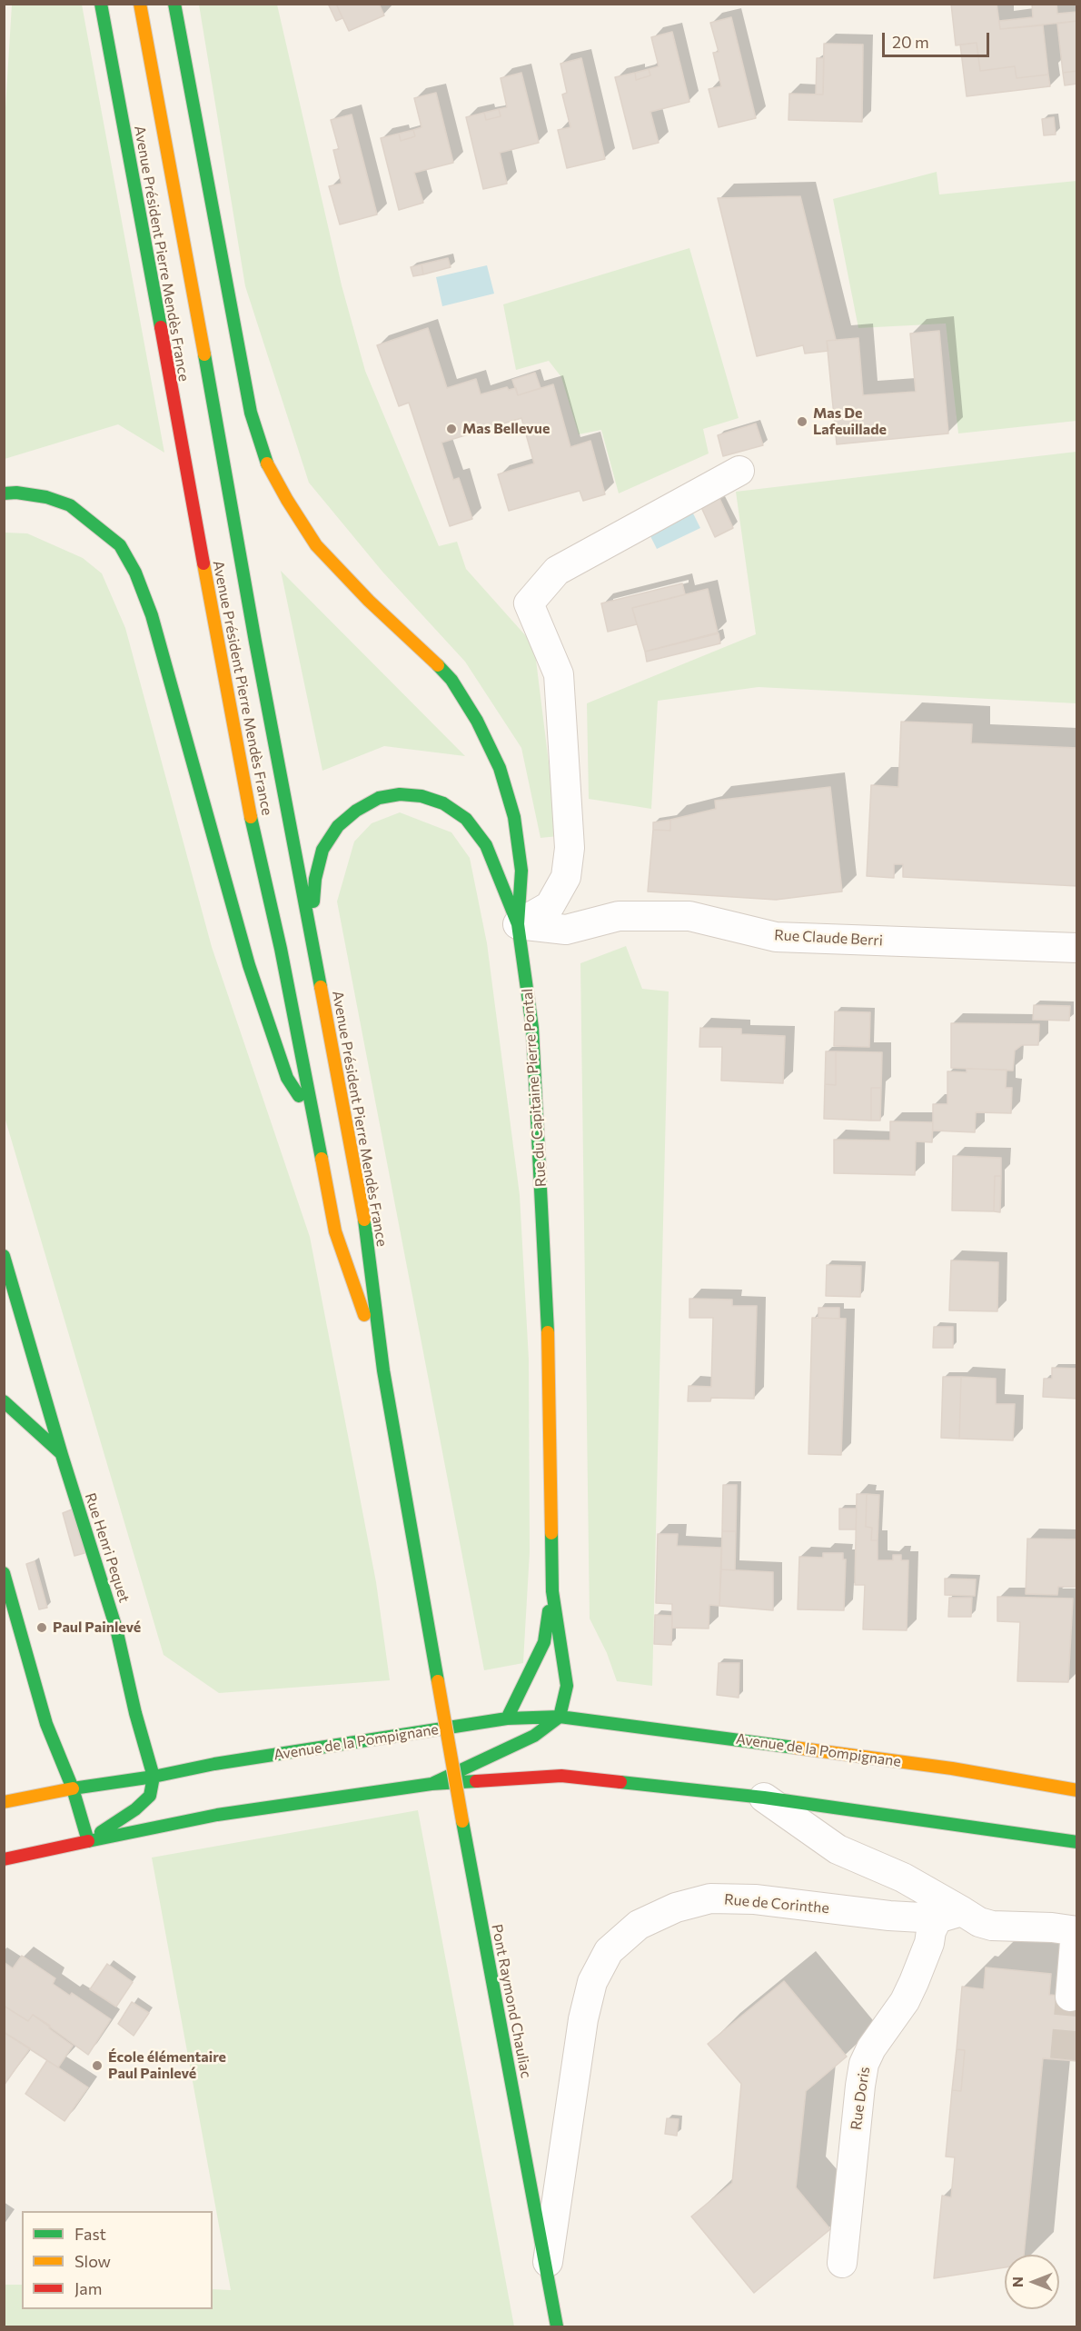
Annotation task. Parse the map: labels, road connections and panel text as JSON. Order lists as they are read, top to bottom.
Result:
{
  "streets": {
    "main road": [
      "Avenue Président Pierre Mendès France",
      "Rue du Capitaine Pierre Pontal",
      "Rue Henri Pequet",
      "Avenue de la Pompignane",
      "Pont Raymond Chauliac"
    ],
    "street": ["Rue Claude Berri", "Rue de Corinthe", "Rue Doris"]
  },
  "crossings": [
    ["Avenue Président Pierre Mendès France", "Pont Raymond Chauliac"],
    ["Rue Claude Berri", "Rue du Capitaine Pierre Pontal"],
    ["Rue du Capitaine Pierre Pontal", "Avenue de la Pompignane"],
    ["Rue Henri Pequet", "Avenue de la Pompignane"],
    ["Rue de Corinthe", "Pont Raymond Chauliac"],
    ["Rue de Corinthe", "Rue Doris"]
  ],
  "places": [
    "Mas De Lafeuillade",
    "Mas Bellevue",
    "Paul Painlevé",
    "École élémentaire Paul Painlevé"
  ],
  "legend": ["Fast", "Slow", "Jam"],
  "scale_bar": "20 m",
  "north": "left"
}
